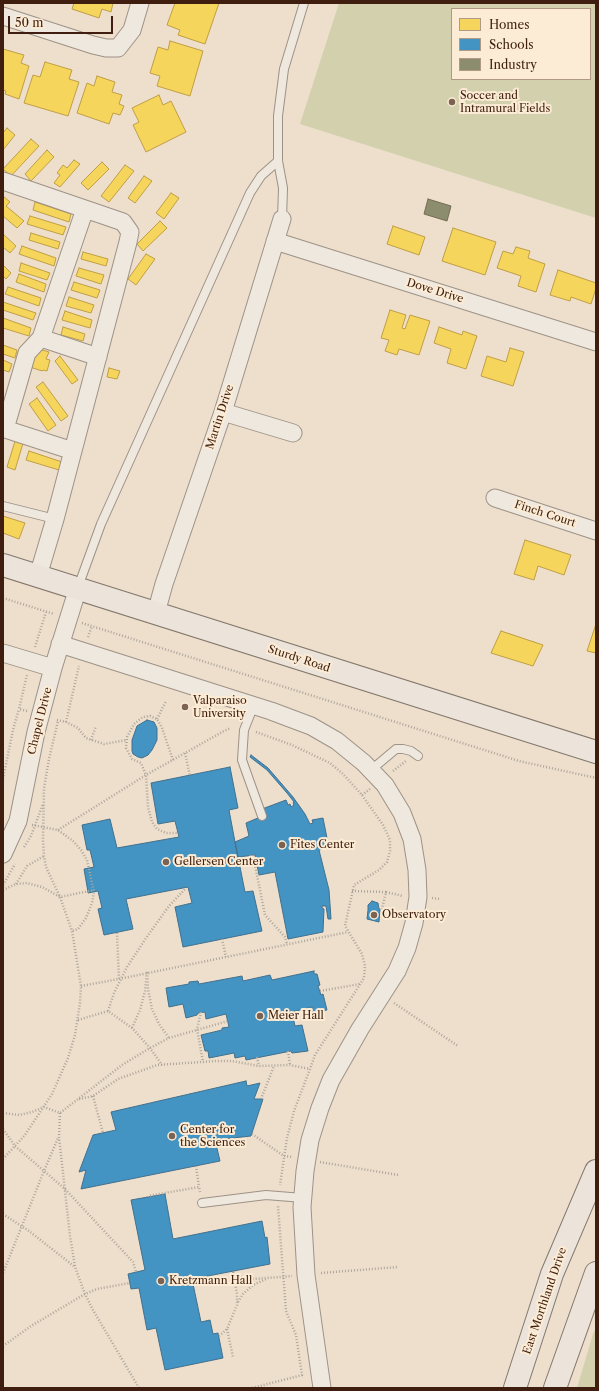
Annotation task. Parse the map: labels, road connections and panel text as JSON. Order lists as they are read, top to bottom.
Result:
{
  "streets": {
    "main road": ["Sturdy Road", "East Morthland Drive"],
    "street": [
      "Dove Drive",
      "Martin Drive",
      "Finch Court",
      "Chapel Drive"
    ]
  },
  "crossings": [
    ["Dove Drive", "Martin Drive"],
    ["Martin Drive", "Sturdy Road"],
    ["Sturdy Road", "Chapel Drive"]
  ],
  "places": [
    "Soccer and Intramural Fields",
    "Valparaiso University",
    "Fites Center",
    "Gellersen Center",
    "Observatory",
    "Meier Hall",
    "Center for the Sciences",
    "Kretzmann Hall"
  ],
  "legend": ["Homes", "Schools", "Industry"],
  "scale_bar": "50 m"
}
